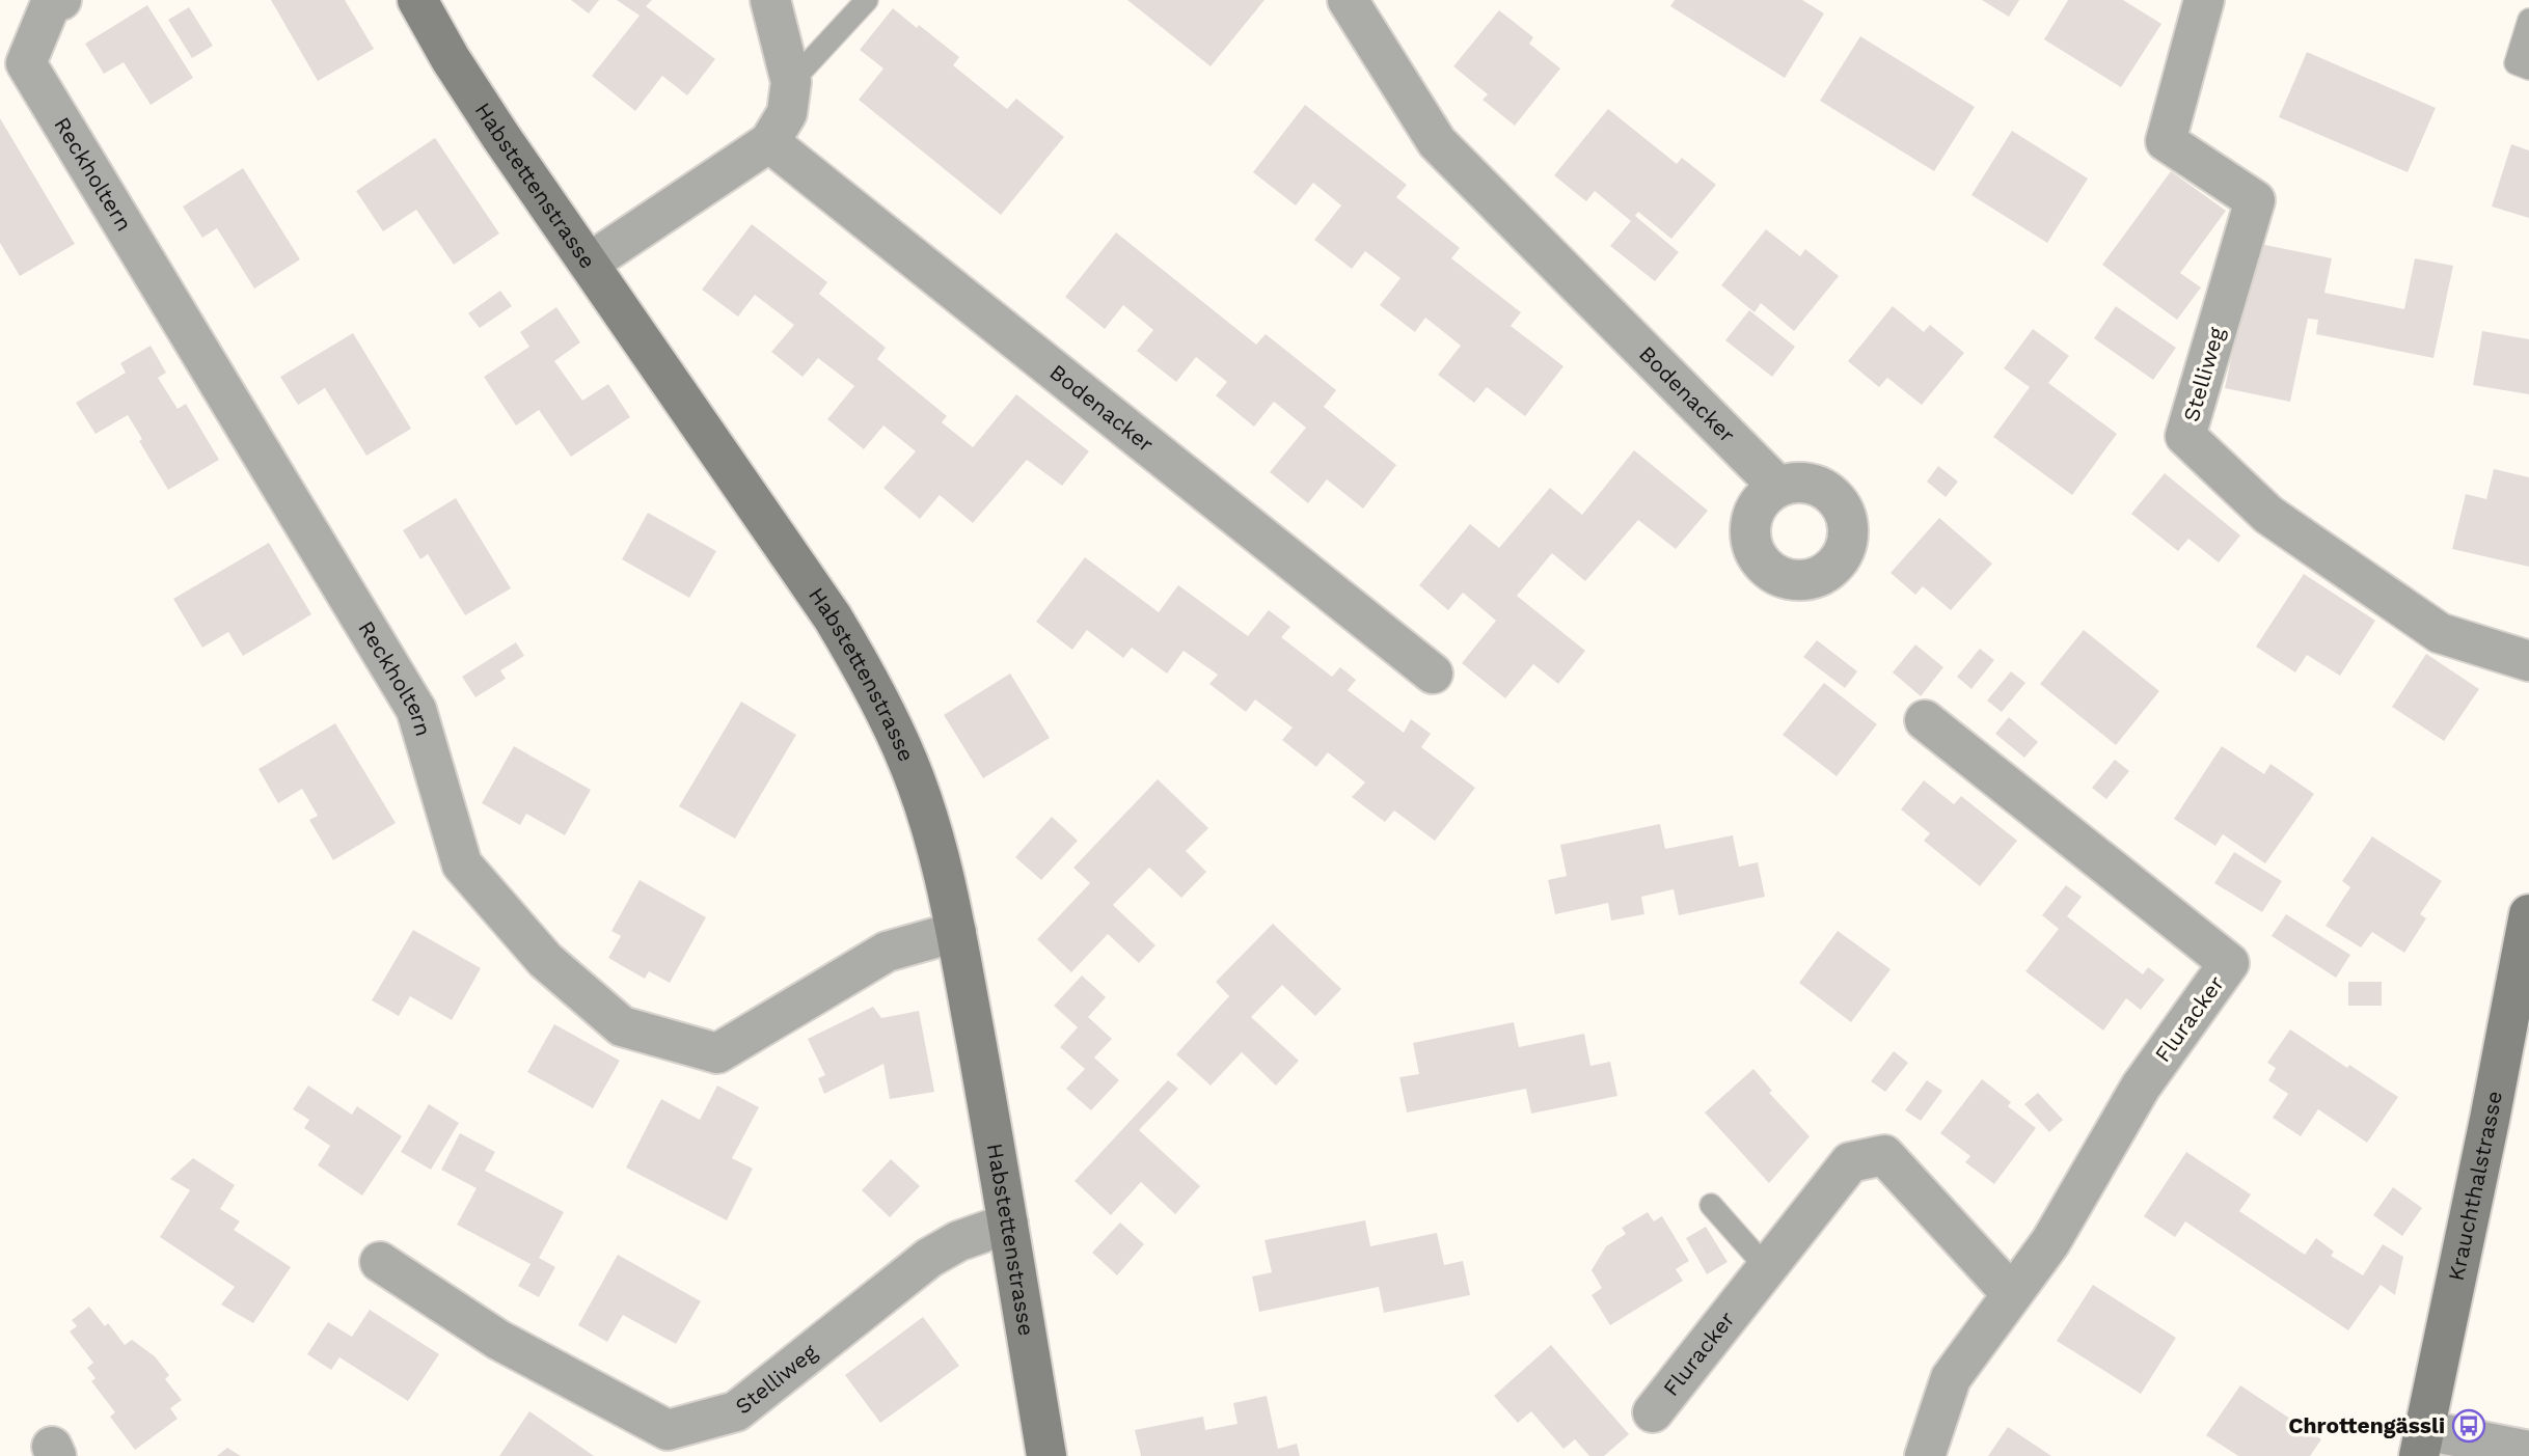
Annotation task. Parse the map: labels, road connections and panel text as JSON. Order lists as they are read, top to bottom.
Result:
{
  "streets": {
    "street": [
      "Reckholtern",
      "Habstettenstrasse",
      "Stelliweg",
      "Bodenacker",
      "Fluracker",
      "Krauchthalstrasse"
    ]
  },
  "crossings": [
    ["Reckholtern", "Habstettenstrasse"],
    ["Habstettenstrasse", "Stelliweg"]
  ],
  "places": {
    "bus stop": ["Chrottengässli"]
  }
}
